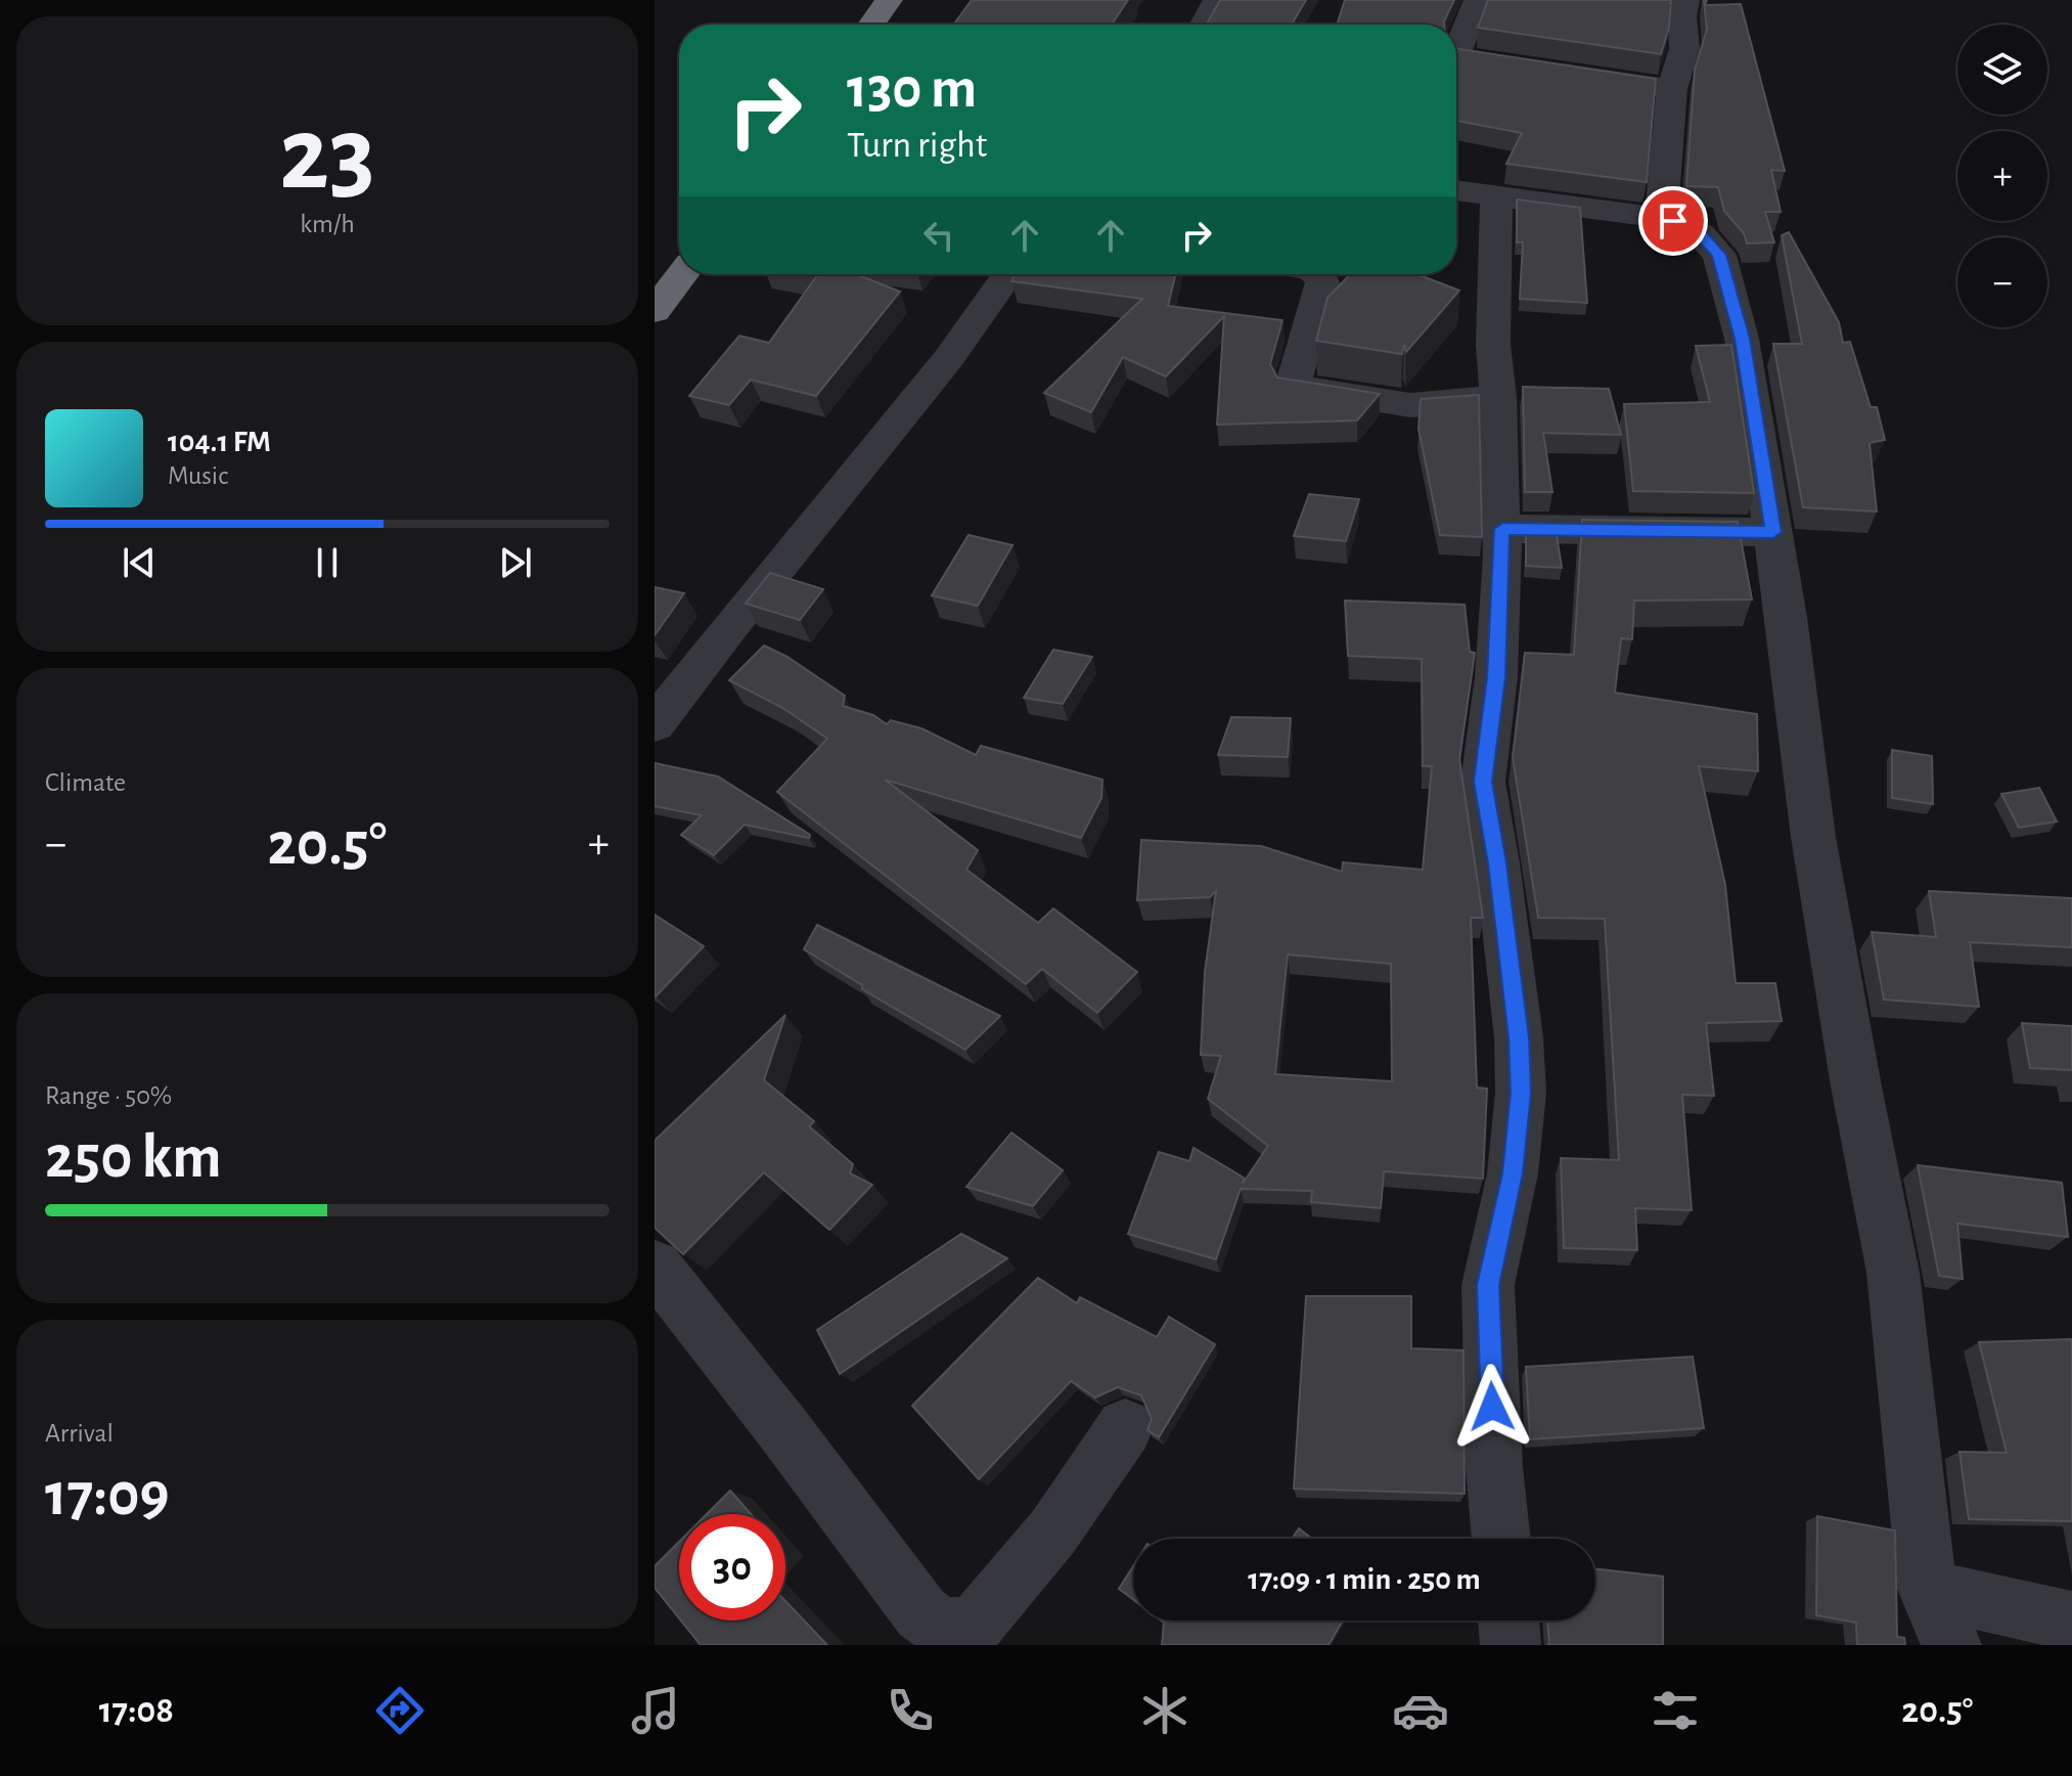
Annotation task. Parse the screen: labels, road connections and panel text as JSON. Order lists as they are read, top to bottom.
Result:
{
  "page": {
    "tile": [
      ["23", "km/h"],
      "Climate",
      ["Range · 50%", "250 km"],
      ["Arrival", "17:09"]
    ],
    "map_buttons": ["+", "−"],
    "turn": ["130 m", "Turn right"],
    "song": ["104.1 FM", "Music"],
    "heat": ["−", "20.5°", "+"],
    "limit": "30",
    "trip": "17:09 · 1 min · 250 m",
    "tabs": ["17:08", "20.5°"]
  }
}
